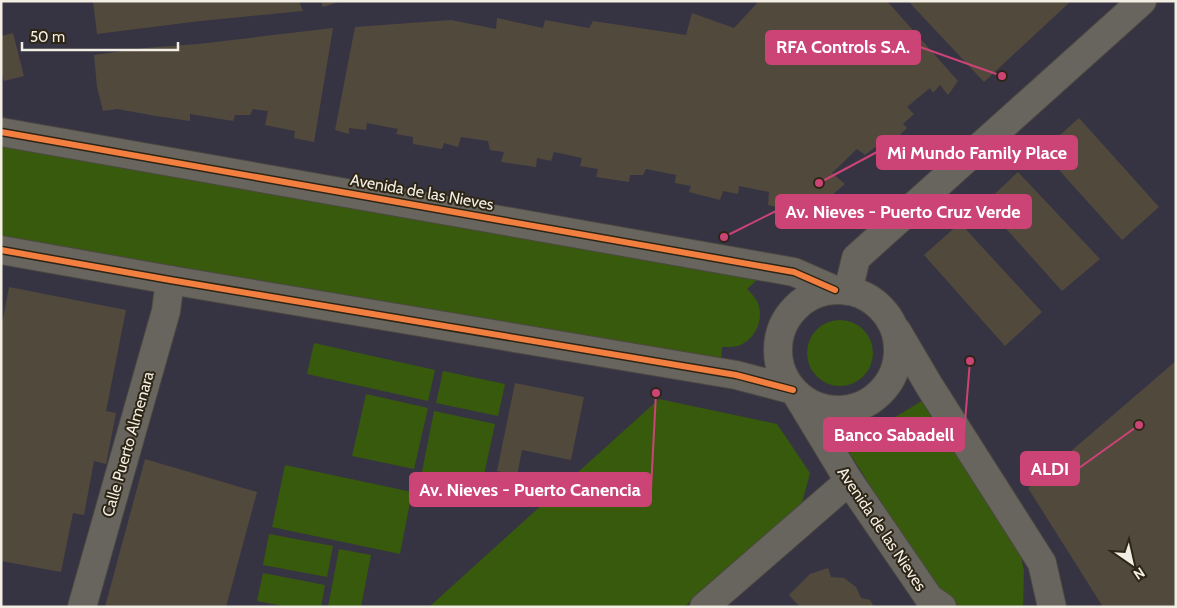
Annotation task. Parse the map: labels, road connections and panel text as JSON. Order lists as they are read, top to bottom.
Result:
{
  "streets": {
    "street": ["Avenida de las Nieves", "Calle Puerto Almenara"]
  },
  "places": [
    "RFA Controls S.A.",
    "Mi Mundo Family Place",
    "Av. Nieves - Puerto Cruz Verde",
    "Banco Sabadell",
    "Av. Nieves - Puerto Canencia",
    "ALDI"
  ],
  "scale_bar": "50 m",
  "north": "bottom right"
}
